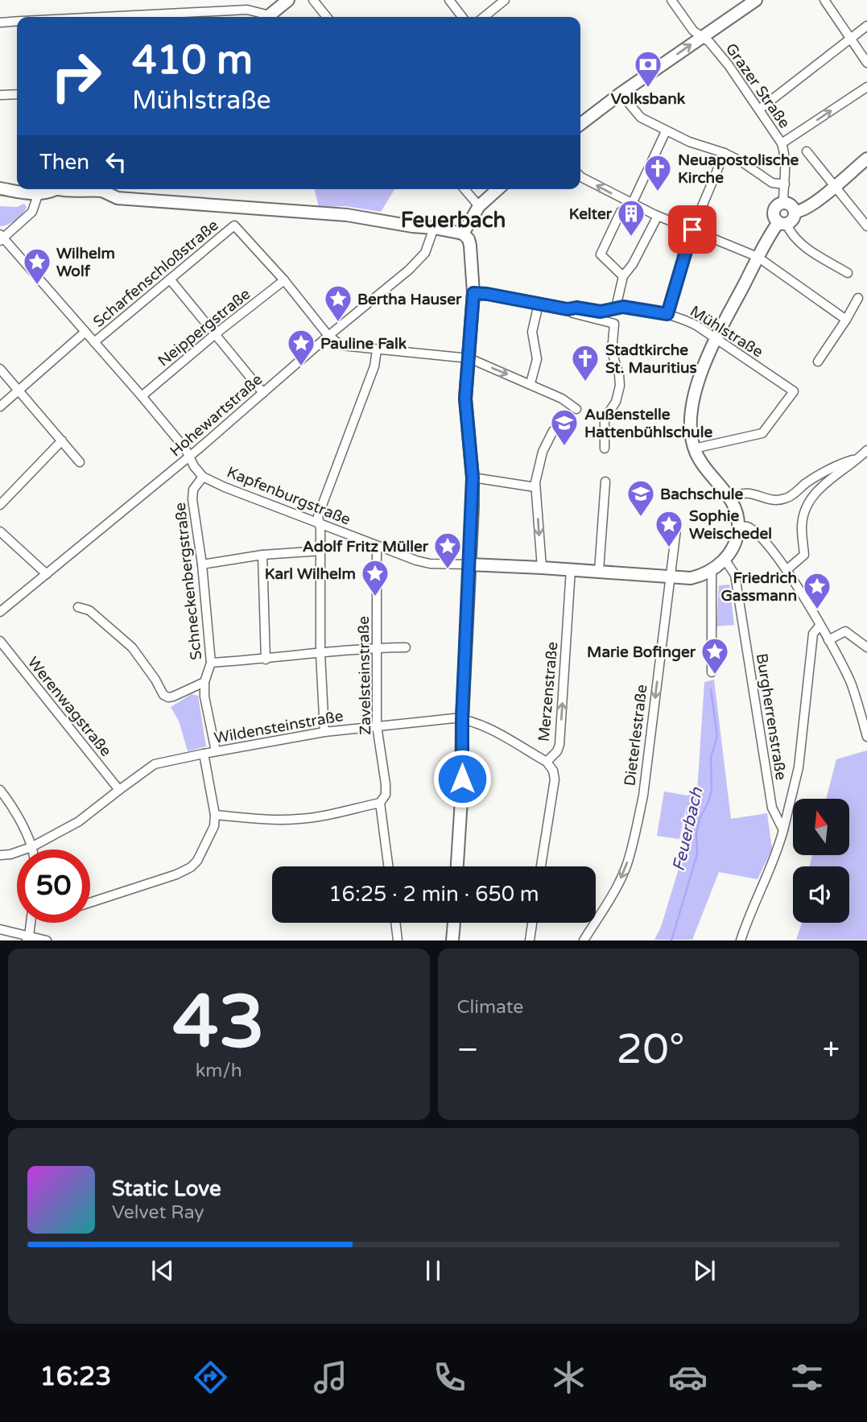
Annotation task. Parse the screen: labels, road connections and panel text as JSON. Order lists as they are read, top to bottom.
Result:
{
  "streets": {
    "main road": ["Kapfenburgstraße"],
    "street": [
      "Grazer Straße",
      "Scharfenschloßstraße",
      "Neippergstraße",
      "Mühlstraße",
      "Hohewartstraße",
      "Schneckenbergstraße",
      "Zavelsteinstraße",
      "Merzenstraße",
      "Werenwagstraße",
      "Burgherrenstraße",
      "Wildensteinstraße",
      "Dieterlestraße"
    ]
  },
  "crossings": [
    ["Scharfenschloßstraße", "Neippergstraße"],
    ["Scharfenschloßstraße", "Kapfenburgstraße"],
    ["Neippergstraße", "Kapfenburgstraße"],
    ["Hohewartstraße", "Kapfenburgstraße"],
    ["Kapfenburgstraße", "Schneckenbergstraße"],
    ["Kapfenburgstraße", "Zavelsteinstraße"],
    ["Kapfenburgstraße", "Merzenstraße"],
    ["Kapfenburgstraße", "Dieterlestraße"],
    ["Schneckenbergstraße", "Wildensteinstraße"],
    ["Zavelsteinstraße", "Wildensteinstraße"],
    ["Merzenstraße", "Wildensteinstraße"],
    ["Werenwagstraße", "Wildensteinstraße"]
  ],
  "one_way": ["Merzenstraße", "Dieterlestraße"],
  "districts": ["Feuerbach"],
  "water": ["Feuerbach"],
  "places": {
    "bank": ["Volksbank"],
    "church": ["Neuapostolische Kirche", "Stadtkirche St. Mauritius"],
    "building": ["Kelter"],
    "place": [
      "Wilhelm Wolf",
      "Bertha Hauser",
      "Pauline Falk",
      "Sophie Weischedel",
      "Adolf Fritz Müller",
      "Karl Wilhelm",
      "Friedrich Gassmann",
      "Marie Bofinger"
    ],
    "school or university": ["Außenstelle Hattenbühlschule", "Bachschule"]
  },
  "north": "top",
  "page": {
    "turn": ["410 m", "Mühlstraße"],
    "then": "Then",
    "limit": "50",
    "trip": "16:25 · 2 min · 650 m",
    "tile": [
      ["43", "km/h"],
      "Climate"
    ],
    "heat": ["−", "20°", "+"],
    "song": ["Static Love", "Velvet Ray"],
    "tabs": "16:23"
  }
}
